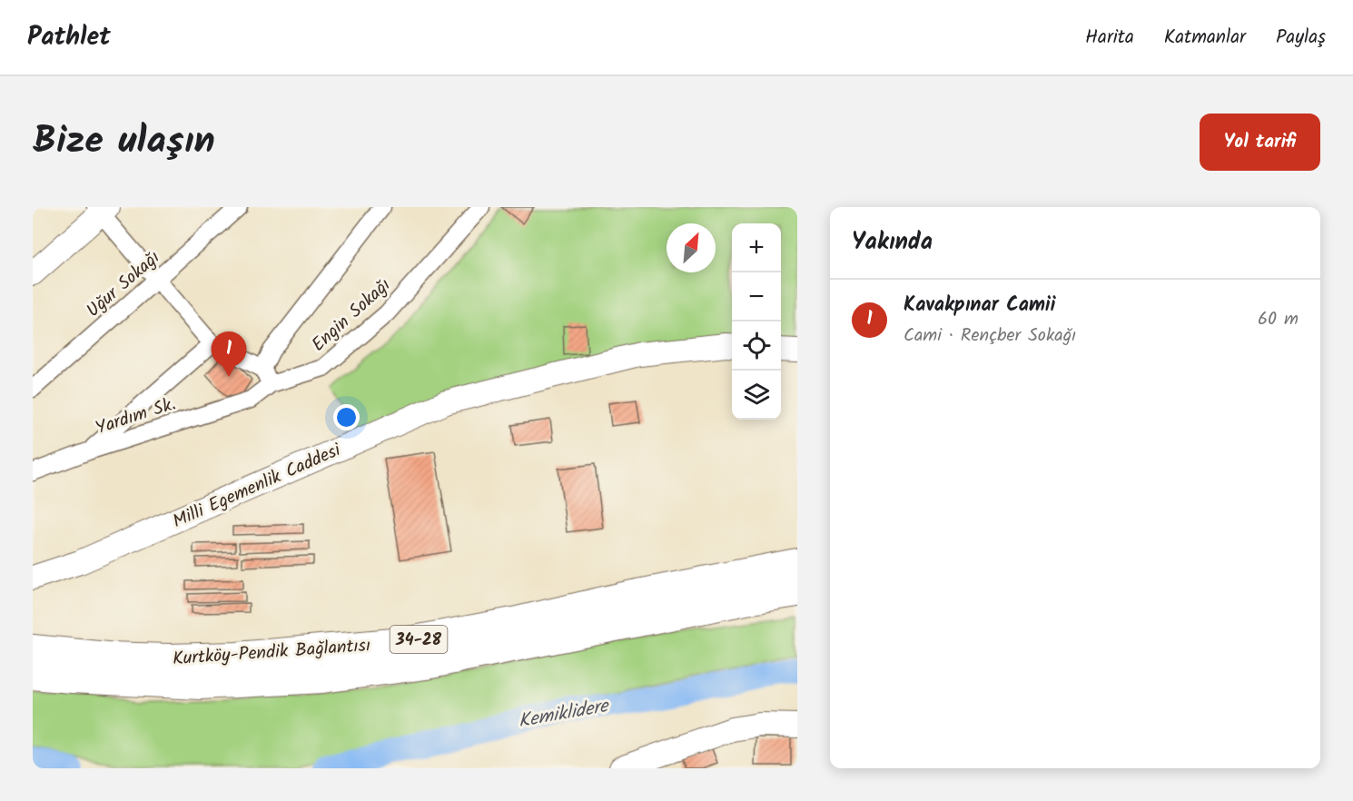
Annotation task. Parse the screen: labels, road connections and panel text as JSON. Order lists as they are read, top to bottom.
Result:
{
  "streets": {
    "highway": ["34-28", "Kurtköy-Pendik Bağlantısı"],
    "street": [
      "Uğur Sokağı",
      "Engin Sokağı",
      "Yardım Sk.",
      "Milli Egemenlik Caddesi"
    ]
  },
  "crossings": [
    ["Engin Sokağı", "Yardım Sk."]
  ],
  "water": ["Kemiklidere"],
  "north": "top right",
  "page": {
    "header": "Pathlet",
    "nav": ["Harita", "Katmanlar", "Paylaş"],
    "title": "Bize ulaşın",
    "buttons": "Yol tarifi",
    "heading": "Yakında",
    "map_buttons": ["+", "−"],
    "list": [
      {
        "mark": "1",
        "name": "Kavakpınar Camii",
        "note": "Cami · Rençber Sokağı",
        "value": "60 m"
      }
    ],
    "pins": "1"
  }
}
